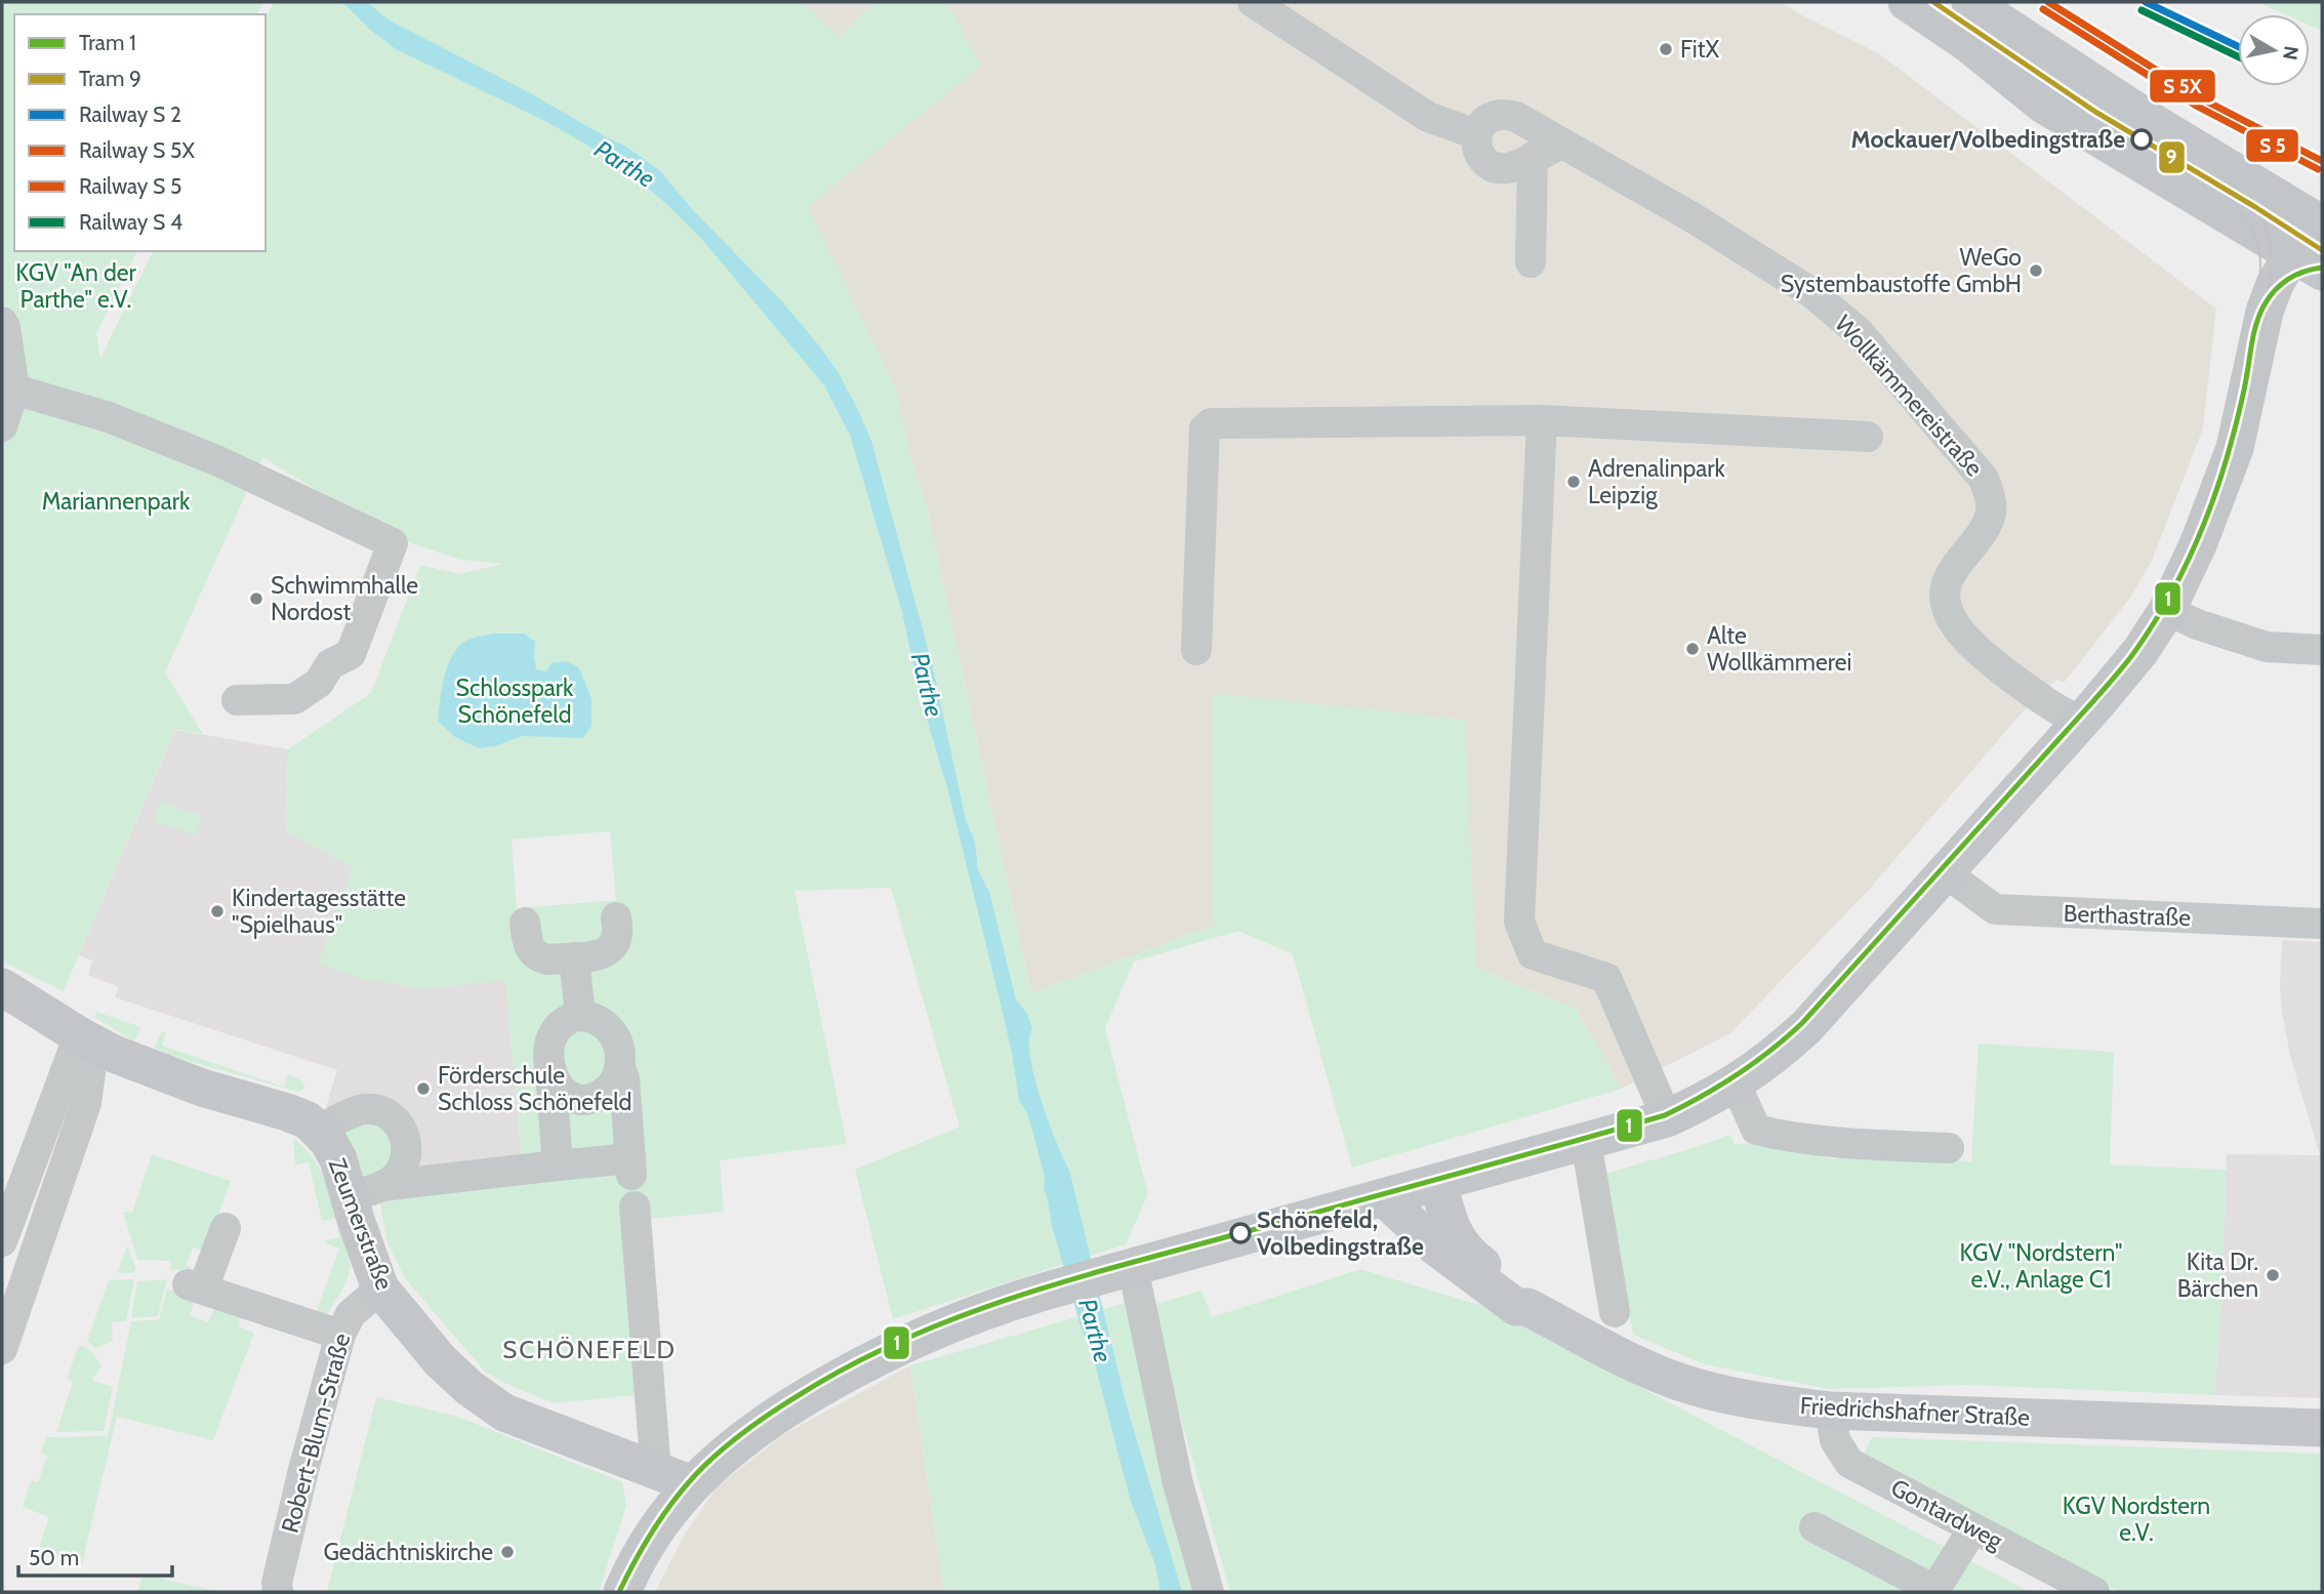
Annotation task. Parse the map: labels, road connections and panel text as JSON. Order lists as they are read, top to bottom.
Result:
{
  "streets": {
    "main road": ["Zeumerstraße", "Friedrichshafner Straße"],
    "street": [
      "Wollkämmereistraße",
      "Berthastraße",
      "Robert-Blum-Straße",
      "Gontardweg"
    ]
  },
  "crossings": [
    ["Zeumerstraße", "Robert-Blum-Straße"],
    ["Friedrichshafner Straße", "Gontardweg"]
  ],
  "districts": ["SCHÖNEFELD"],
  "water": ["Parthe"],
  "parks": [
    "KGV \"An der Parthe\" e.V.",
    "Mariannenpark",
    "Schlosspark Schönefeld",
    "KGV \"Nordstern\" e.V., Anlage C1",
    "KGV Nordstern e.V."
  ],
  "places": [
    "FitX",
    "Mockauer/Volbedingstraße",
    "WeGo Systembaustoffe GmbH",
    "Adrenalinpark Leipzig",
    "Schwimmhalle Nordost",
    "Alte Wollkämmerei",
    "Kindertagesstätte \"Spielhaus\"",
    "Förderschule Schloss Schönefeld",
    "Schönefeld, Volbedingstraße",
    "Kita Dr. Bärchen",
    "Gedächtniskirche"
  ],
  "lines": ["tram line 9", "tram line 1"],
  "legend": [
    "Tram 1",
    "Tram 9",
    "Railway S 2",
    "Railway S 5X",
    "Railway S 5",
    "Railway S 4"
  ],
  "scale_bar": "50 m",
  "north": "right"
}
